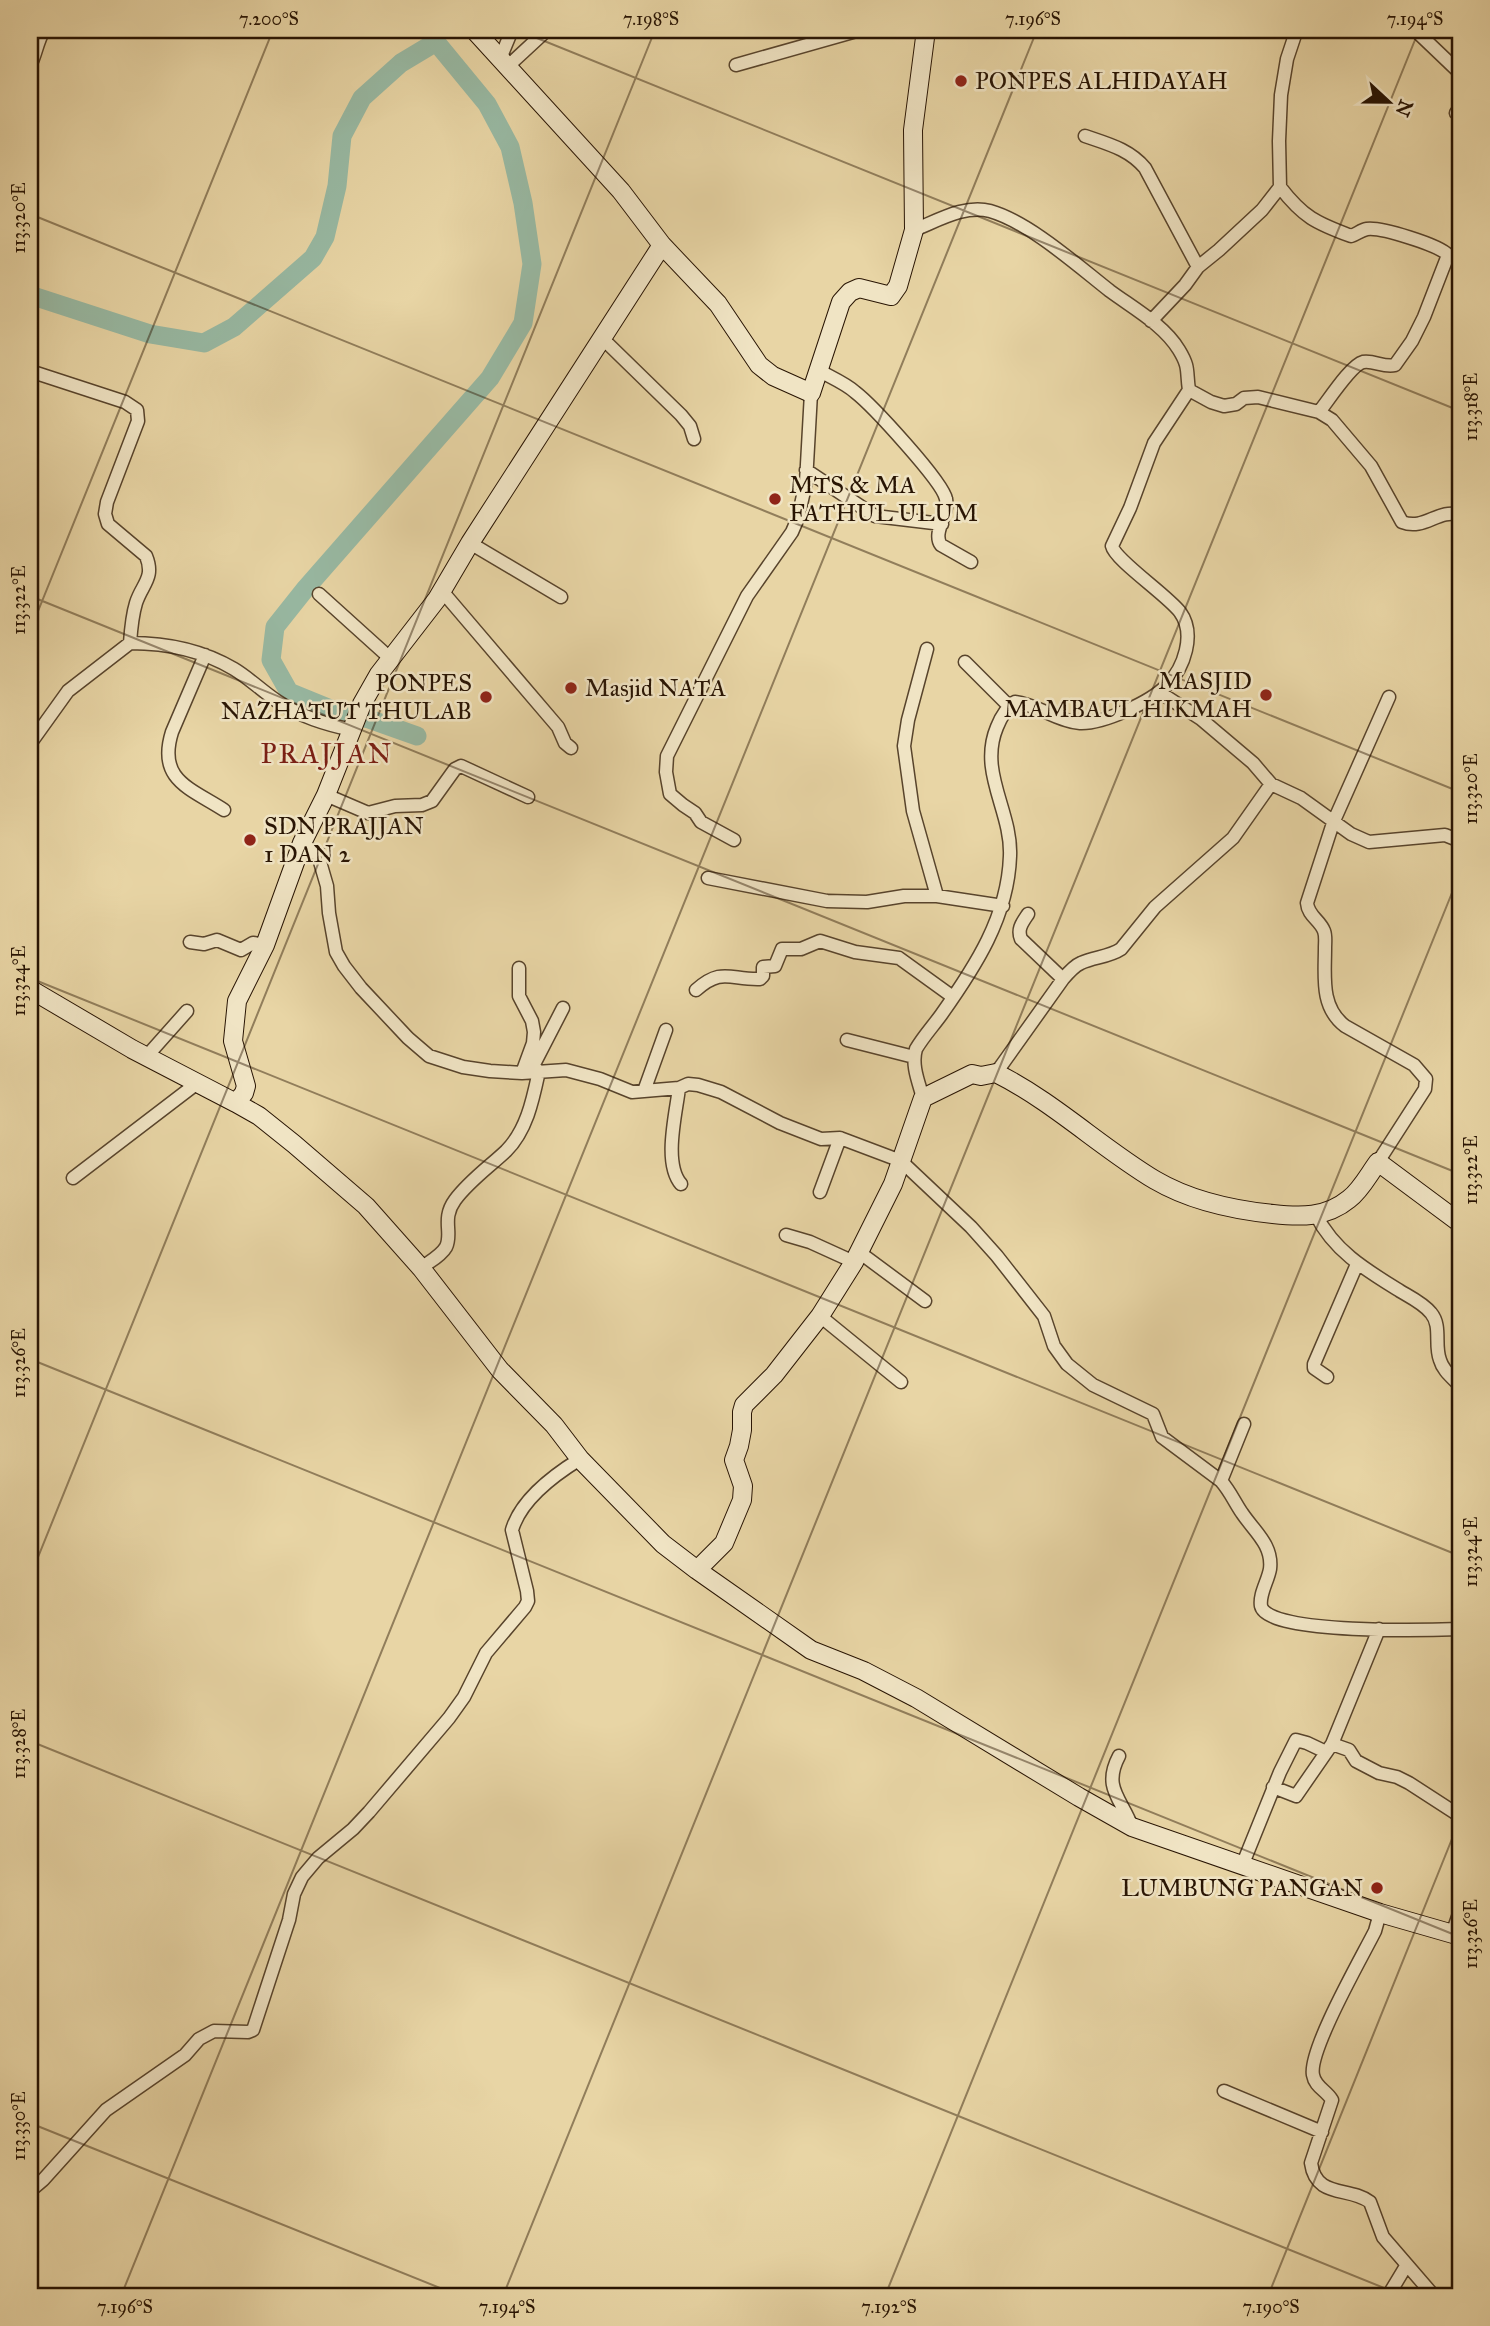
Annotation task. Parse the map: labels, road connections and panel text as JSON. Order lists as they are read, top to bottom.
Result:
{
  "districts": ["PRAJJAN"],
  "places": [
    "PONPES ALHIDAYAH",
    "MTS & MA FATHUL ULUM",
    "Masjid NATA",
    "MASJID MAMBAUL HIKMAH",
    "PONPES NAZHATUT THULAB",
    "SDN PRAJJAN 1 DAN 2",
    "LUMBUNG PANGAN"
  ],
  "north": "right",
  "coordinates": [
    "7.200°S",
    "7.198°S",
    "7.196°S",
    "7.194°S",
    "113.320°E",
    "113.318°E",
    "113.322°E",
    "113.324°E",
    "113.326°E",
    "113.328°E",
    "113.330°E",
    "7.192°S",
    "7.190°S"
  ]
}
